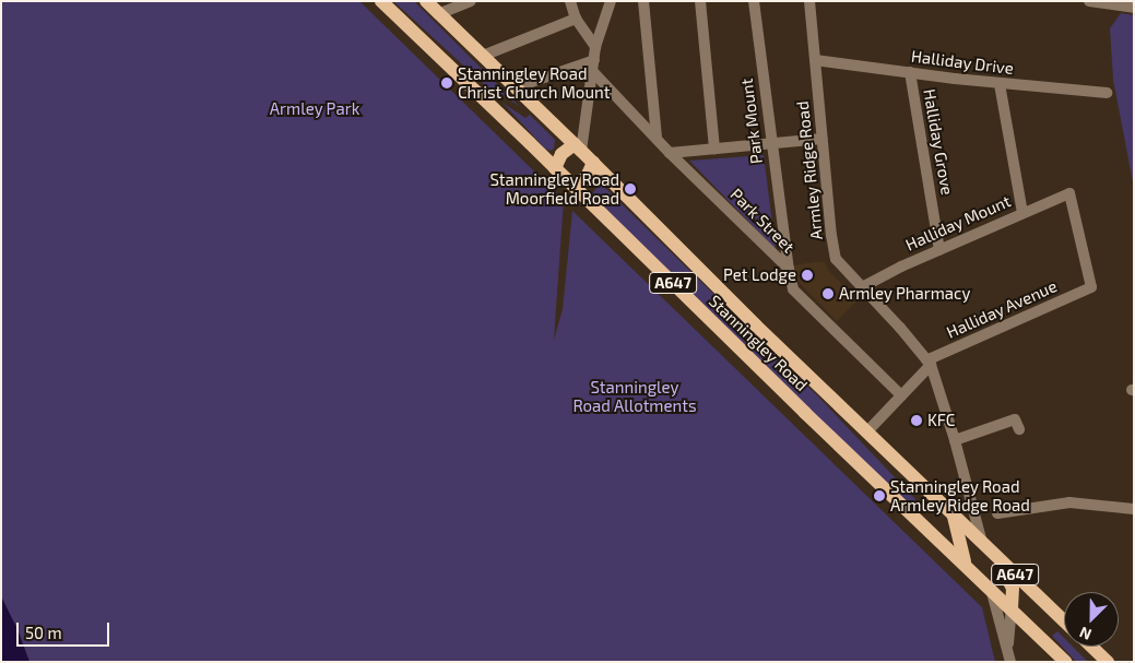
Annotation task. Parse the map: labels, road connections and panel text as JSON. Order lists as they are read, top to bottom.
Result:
{
  "streets": {
    "main road": ["A647", "Stanningley Road"],
    "street": [
      "Halliday Drive",
      "Park Mount",
      "Halliday Grove",
      "Armley Ridge Road",
      "Park Street",
      "Halliday Mount",
      "Halliday Avenue"
    ]
  },
  "crossings": [
    ["Halliday Drive", "Halliday Grove"],
    ["Halliday Drive", "Armley Ridge Road"],
    ["Park Mount", "Park Street"],
    ["Halliday Grove", "Halliday Mount"],
    ["Armley Ridge Road", "Halliday Mount"],
    ["Armley Ridge Road", "Halliday Avenue"],
    ["Armley Ridge Road", "Stanningley Road"],
    ["Halliday Mount", "Halliday Avenue"]
  ],
  "parks": ["Armley Park", "Stanningley Road Allotments"],
  "places": [
    "Stanningley Road Christ Church Mount",
    "Stanningley Road Moorfield Road",
    "Pet Lodge",
    "Armley Pharmacy",
    "KFC",
    "Stanningley Road Armley Ridge Road"
  ],
  "scale_bar": "50 m",
  "north": "bottom left"
}
